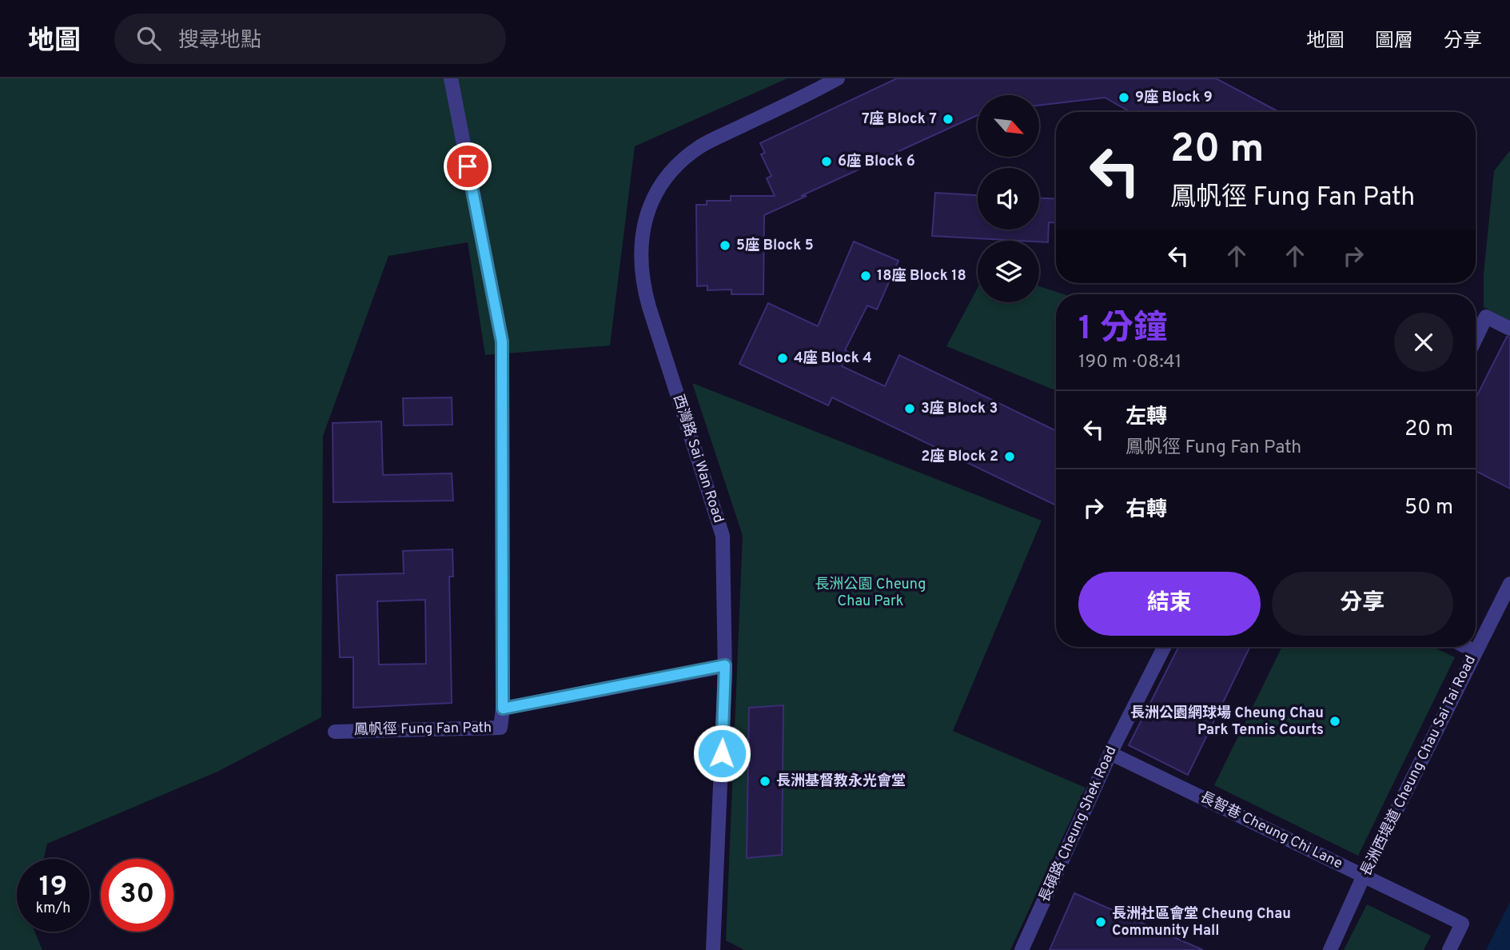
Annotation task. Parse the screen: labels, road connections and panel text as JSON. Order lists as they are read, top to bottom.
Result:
{
  "streets": {
    "street": [
      "西灣路 Sai Wan Road",
      "鳳帆徑 Fung Fan Path",
      "長洲西堤道 Cheung Chau Sai Tai Road",
      "長碩路 Cheung Shek Road",
      "長智巷 Cheung Chi Lane"
    ]
  },
  "crossings": [
    ["西灣路 Sai Wan Road", "鳳帆徑 Fung Fan Path"],
    ["長洲西堤道 Cheung Chau Sai Tai Road", "長智巷 Cheung Chi Lane"],
    ["長碩路 Cheung Shek Road", "長智巷 Cheung Chi Lane"]
  ],
  "parks": ["長洲公園 Cheung Chau Park"],
  "places": [
    "9座 Block 9",
    "7座 Block 7",
    "6座 Block 6",
    "5座 Block 5",
    "18座 Block 18",
    "4座 Block 4",
    "3座 Block 3",
    "2座 Block 2",
    "長洲公園網球場 Cheung Chau Park Tennis Courts",
    "長洲基督教永光會堂",
    "長洲社區會堂 Cheung Chau Community Hall"
  ],
  "north": "bottom right",
  "page": {
    "header": "地圖",
    "search": "搜尋地點",
    "nav": ["地圖", "圖層", "分享"],
    "turn": ["20 m", "鳳帆徑 Fung Fan Path"],
    "heading": ["1 分鐘", "190 m · 08:41"],
    "list": [
      {
        "name": "左轉",
        "note": "鳳帆徑 Fung Fan Path",
        "value": "20 m"
      },
      {
        "name": "右轉",
        "value": "50 m"
      }
    ],
    "buttons": ["結束", "分享"],
    "speed": "19 km/h",
    "limit": "30"
  }
}
